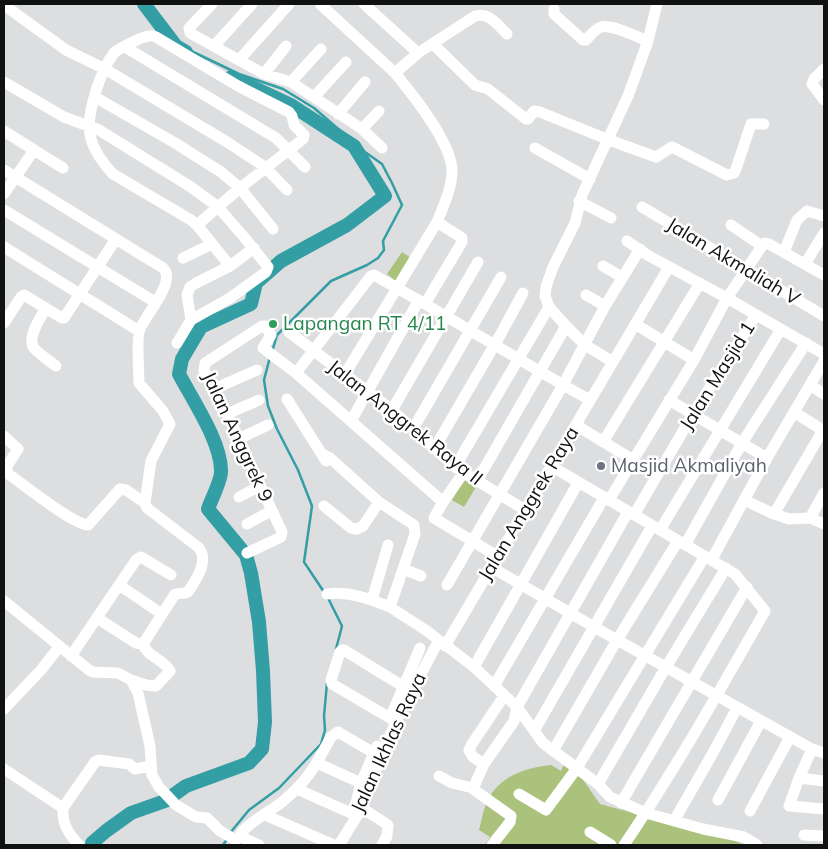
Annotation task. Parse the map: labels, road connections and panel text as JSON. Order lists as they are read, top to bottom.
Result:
{
  "streets": {
    "street": [
      "Jalan Akmaliah V",
      "Jalan Masjid 1",
      "Jalan Anggrek Raya II",
      "Jalan Anggrek 9",
      "Jalan Anggrek Raya",
      "Jalan Ikhlas Raya"
    ]
  },
  "crossings": [
    ["Jalan Anggrek Raya II", "Jalan Anggrek Raya"],
    ["Jalan Anggrek Raya", "Jalan Ikhlas Raya"]
  ],
  "places": ["Lapangan RT 4/11", "Masjid Akmaliyah"]
}
